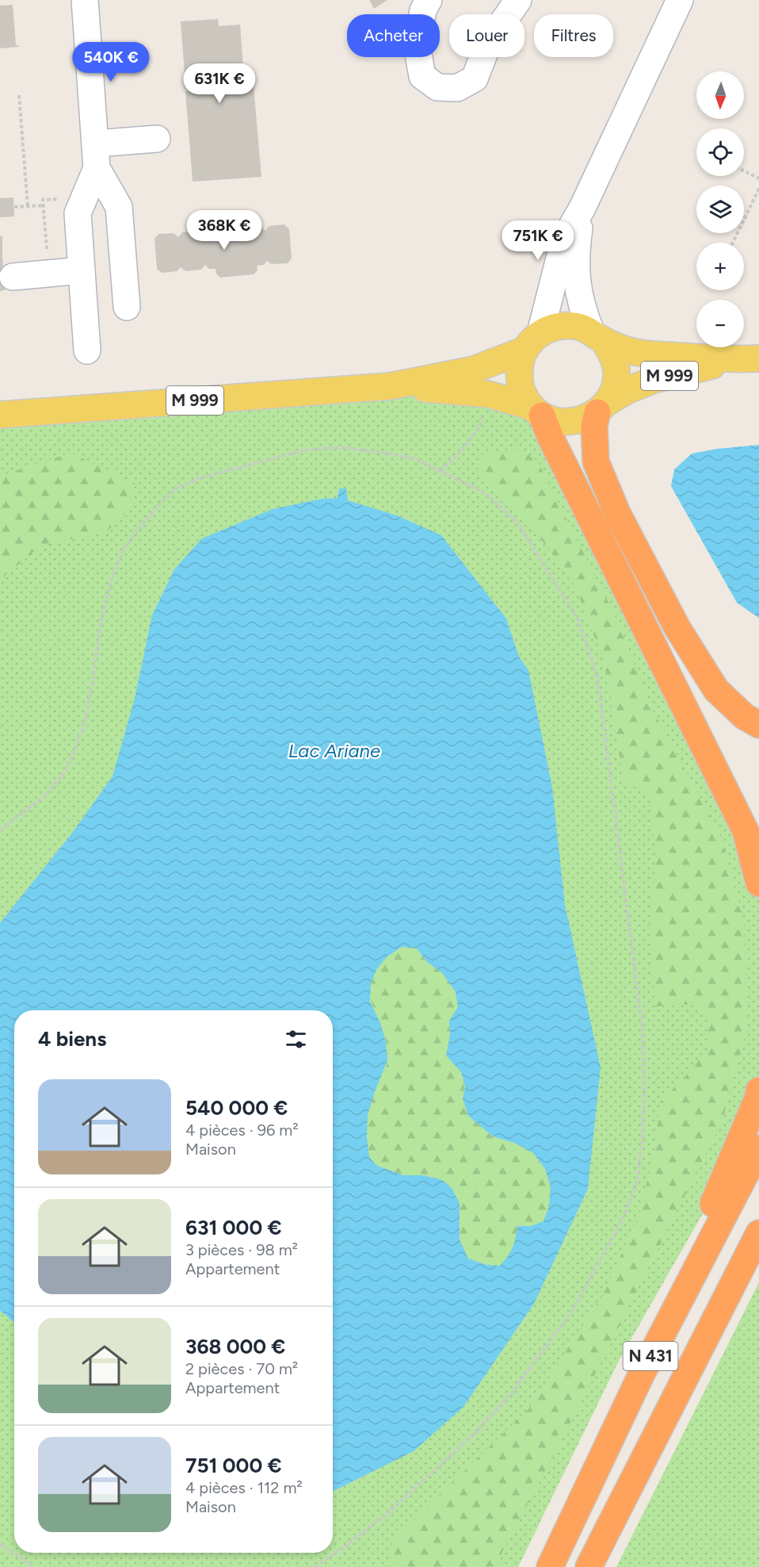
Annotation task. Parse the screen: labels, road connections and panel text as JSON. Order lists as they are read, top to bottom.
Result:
{
  "streets": {
    "highway": ["N 431"],
    "main road": ["M 999"]
  },
  "water": ["Lac Ariane"],
  "north": "bottom",
  "page": {
    "chip": ["Acheter", "Louer", "Filtres"],
    "price": [
      "540K €",
      "631K €",
      "368K €",
      "751K €"
    ],
    "map_buttons": ["+", "−"],
    "heading": "4 biens",
    "list": [
      {
        "name": "540 000 €",
        "note": "4 pièces · 96 m² · Maison"
      },
      {
        "name": "631 000 €",
        "note": "3 pièces · 98 m² · Appartement"
      },
      {
        "name": "368 000 €",
        "note": "2 pièces · 70 m² · Appartement"
      },
      {
        "name": "751 000 €",
        "note": "4 pièces · 112 m² · Maison"
      }
    ]
  }
}
